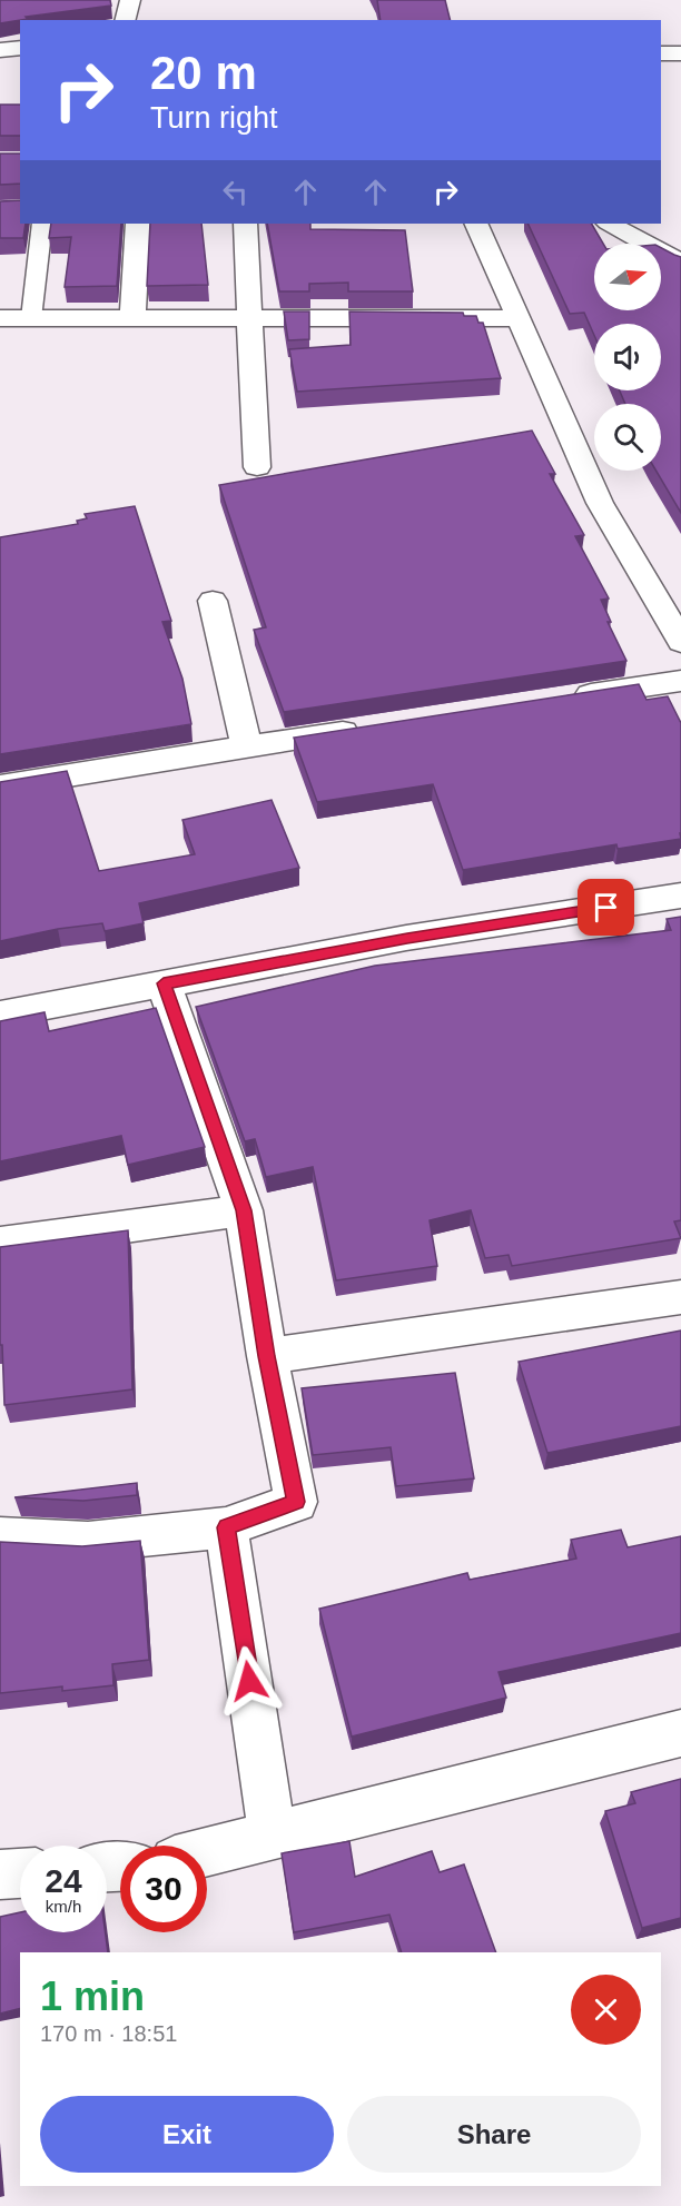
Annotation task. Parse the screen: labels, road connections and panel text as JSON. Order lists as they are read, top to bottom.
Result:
{
  "north": "right",
  "page": {
    "turn": ["20 m", "Turn right"],
    "speed": "24 km/h",
    "limit": "30",
    "heading": ["1 min", "170 m · 18:51"],
    "buttons": ["Exit", "Share"]
  }
}
